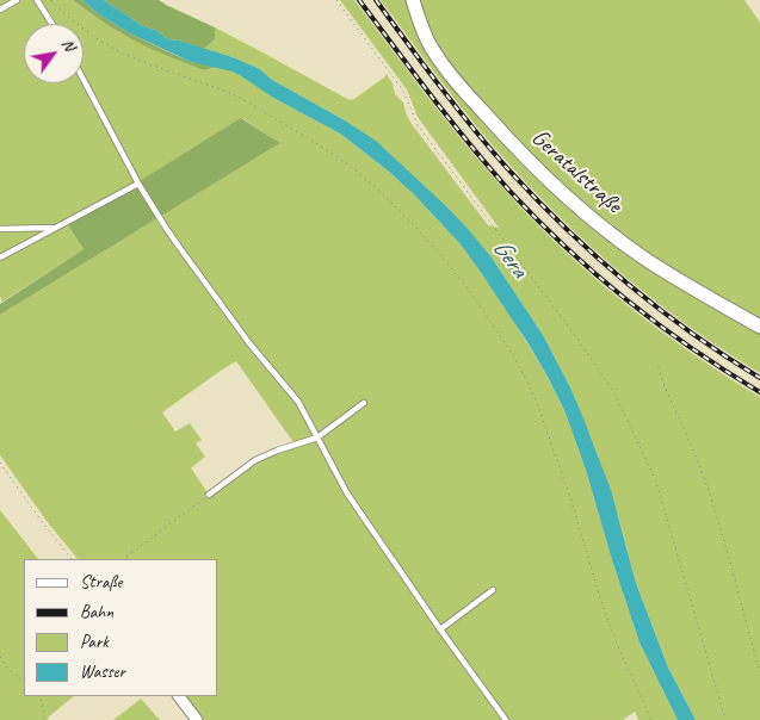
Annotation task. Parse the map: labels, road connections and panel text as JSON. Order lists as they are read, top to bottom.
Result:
{
  "streets": {
    "street": ["Geratalstraße"]
  },
  "water": ["Gera"],
  "legend": [
    "Straße",
    "Bahn",
    "Park",
    "Wasser"
  ],
  "north": "top right"
}
